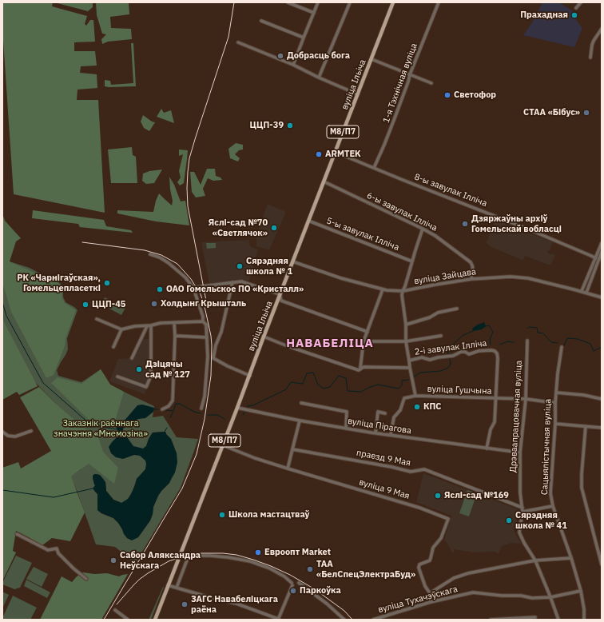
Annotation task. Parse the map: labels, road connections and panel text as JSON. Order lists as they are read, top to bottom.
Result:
{
  "streets": {
    "main road": ["вуліца Ільіча", "М8/П7"],
    "street": [
      "1-я Тэхнічная вуліца",
      "8-ы завулак Ілліча",
      "6-ы завулак Ілліча",
      "5-ы завулак Ілліча",
      "вуліца Зайцава",
      "2-і завулак Ілліча",
      "вуліца Гушчына",
      "Дрэваапрацовачная вуліца",
      "вуліца Пірагова",
      "Сацыялістычная вуліца",
      "праезд 9 Мая",
      "вуліца 9 Мая",
      "вуліца Тухачэўскага"
    ]
  },
  "crossings": [
    ["1-я Тэхнічная вуліца", "8-ы завулак Ілліча"],
    ["вуліца Ільіча", "8-ы завулак Ілліча"],
    ["вуліца Ільіча", "6-ы завулак Ілліча"],
    ["вуліца Ільіча", "5-ы завулак Ілліча"],
    ["вуліца Ільіча", "вуліца Зайцава"],
    ["вуліца Ільіча", "2-і завулак Ілліча"],
    ["вуліца Ільіча", "вуліца Пірагова"],
    ["вуліца Ільіча", "вуліца 9 Мая"],
    ["6-ы завулак Ілліча", "вуліца Зайцава"],
    ["2-і завулак Ілліча", "вуліца Гушчына"],
    ["вуліца Гушчына", "Дрэваапрацовачная вуліца"],
    ["вуліца Гушчына", "вуліца Пірагова"],
    ["вуліца Гушчына", "Сацыялістычная вуліца"],
    ["Дрэваапрацовачная вуліца", "вуліца Пірагова"],
    ["Дрэваапрацовачная вуліца", "праезд 9 Мая"],
    ["Дрэваапрацовачная вуліца", "вуліца Тухачэўскага"],
    ["Сацыялістычная вуліца", "вуліца Тухачэўскага"],
    ["вуліца 9 Мая", "вуліца Тухачэўскага"]
  ],
  "districts": ["НАВАБЕЛІЦА"],
  "parks": ["Заказнік раённага значэння «Мнемозіна»"],
  "places": [
    "Прахадная",
    "Добрасць бога",
    "Светофор",
    "СТАА «Бібус»",
    "ЦЦП-39",
    "ARMTEK",
    "Дзяржаўны архіў Гомельскай вобласці",
    "Яслі-сад №70 «Светлячок»",
    "Сярэдняя школа № 1",
    "РК «Чарнігаўская», Гомельцепласеткі",
    "ОАО Гомельское ПО «Кристалл»",
    "Холдынг Крышталь",
    "ЦЦП-45",
    "Дзіцячы сад № 127",
    "КПС",
    "Яслі-сад №169",
    "Школа мастацтваў",
    "Сярэдняя школа № 41",
    "Евроопт Market",
    "Сабор Аляксандра Неўскага",
    "ТАА «БелСпецЭлектраБуд»",
    "Паркоўка",
    "ЗАГС Навабеліцкага раёна"
  ]
}
